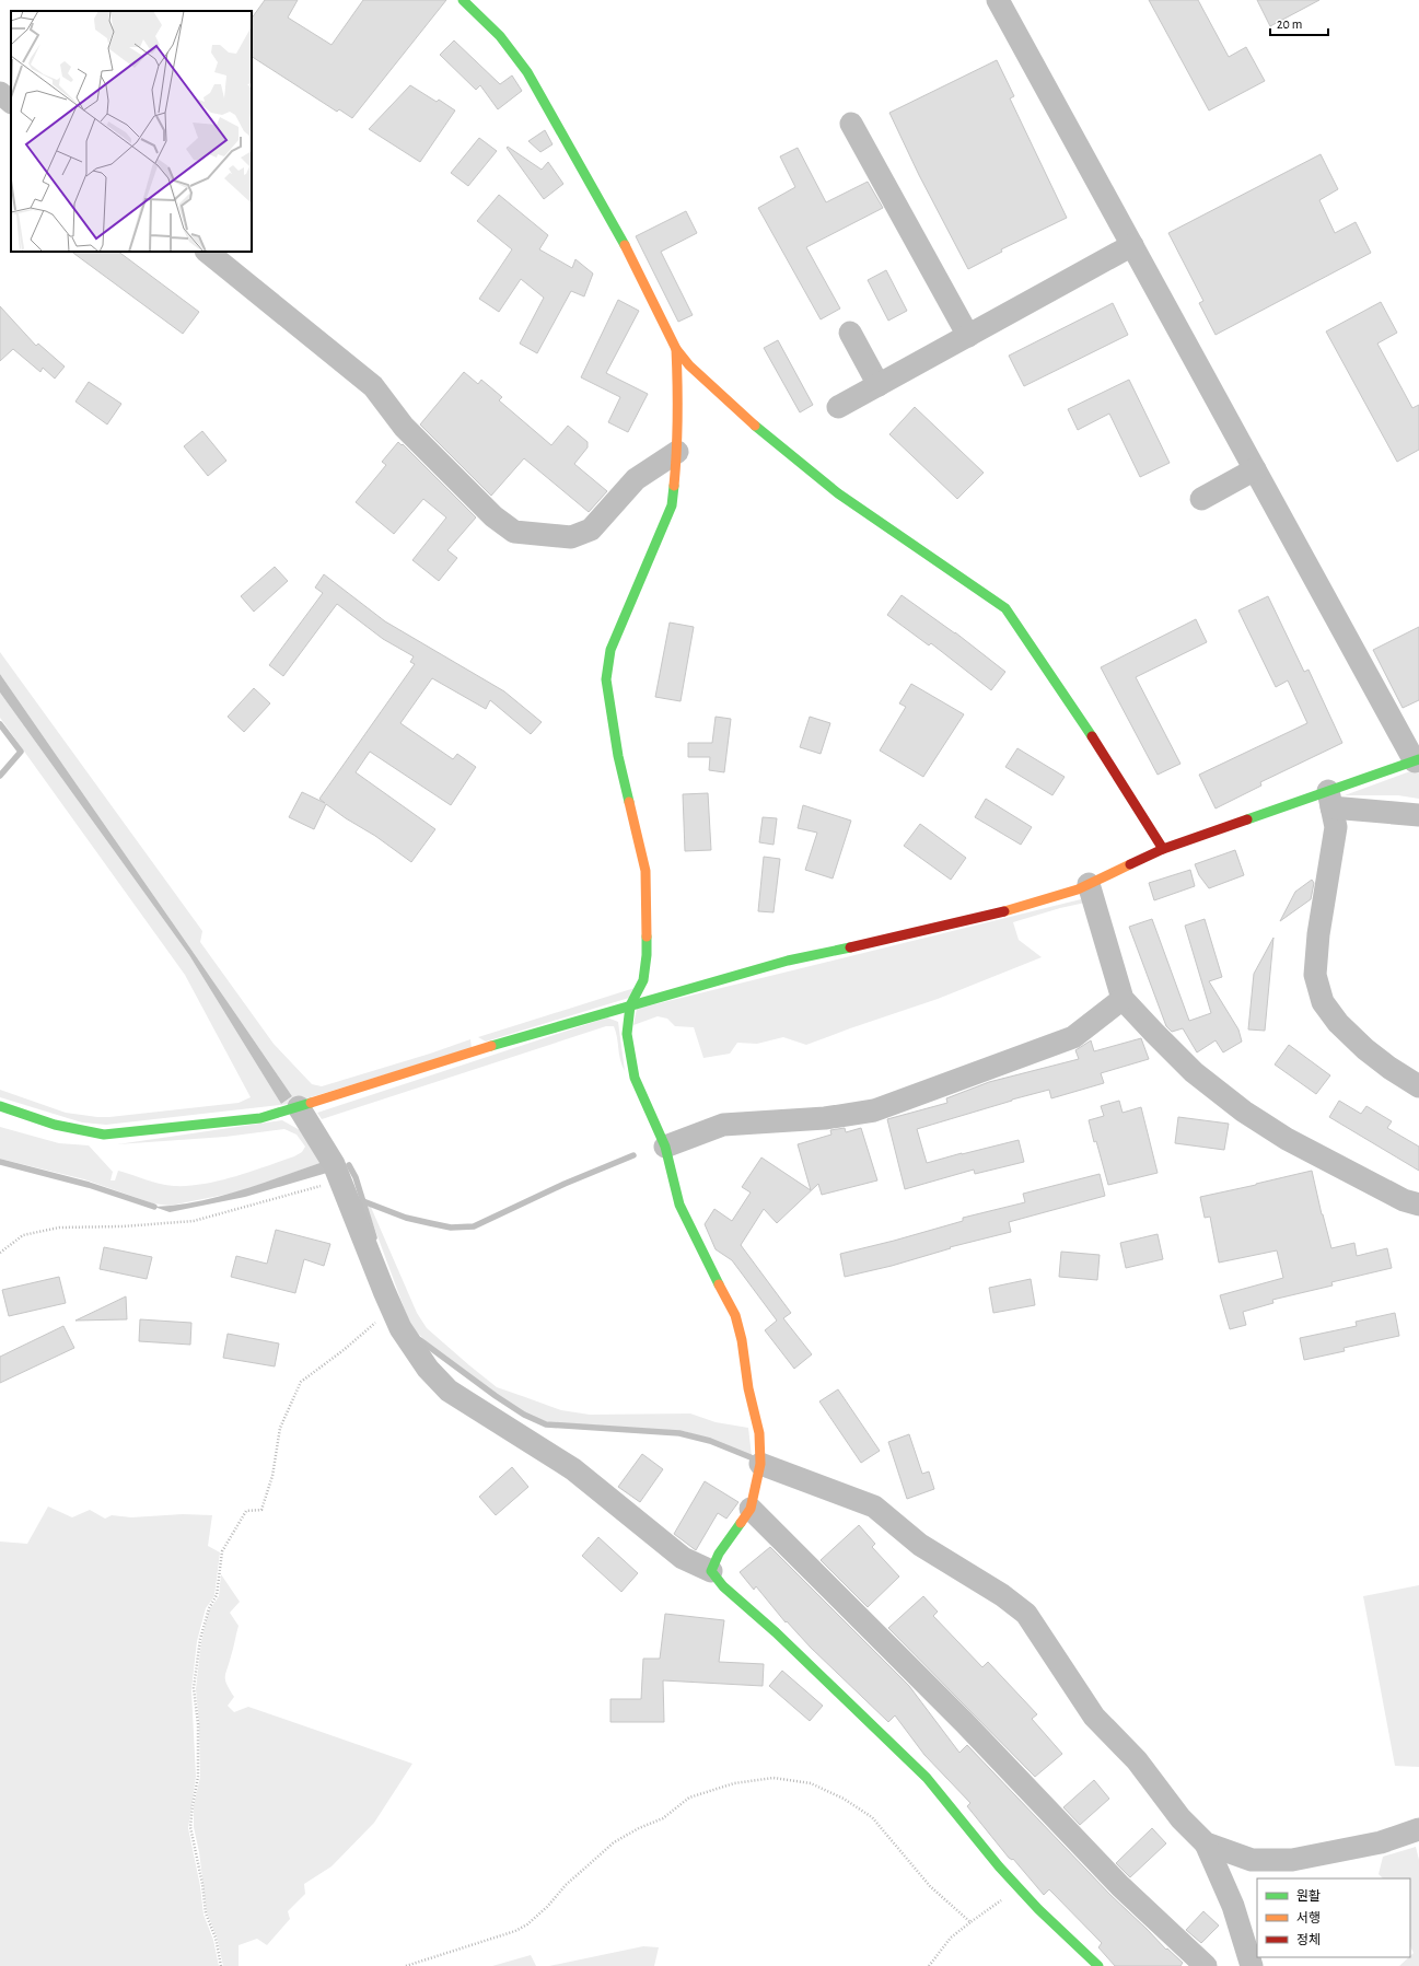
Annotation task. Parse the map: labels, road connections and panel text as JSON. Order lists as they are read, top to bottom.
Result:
{
  "legend": ["원활", "서행", "정체"],
  "scale_bar": "20 m"
}
